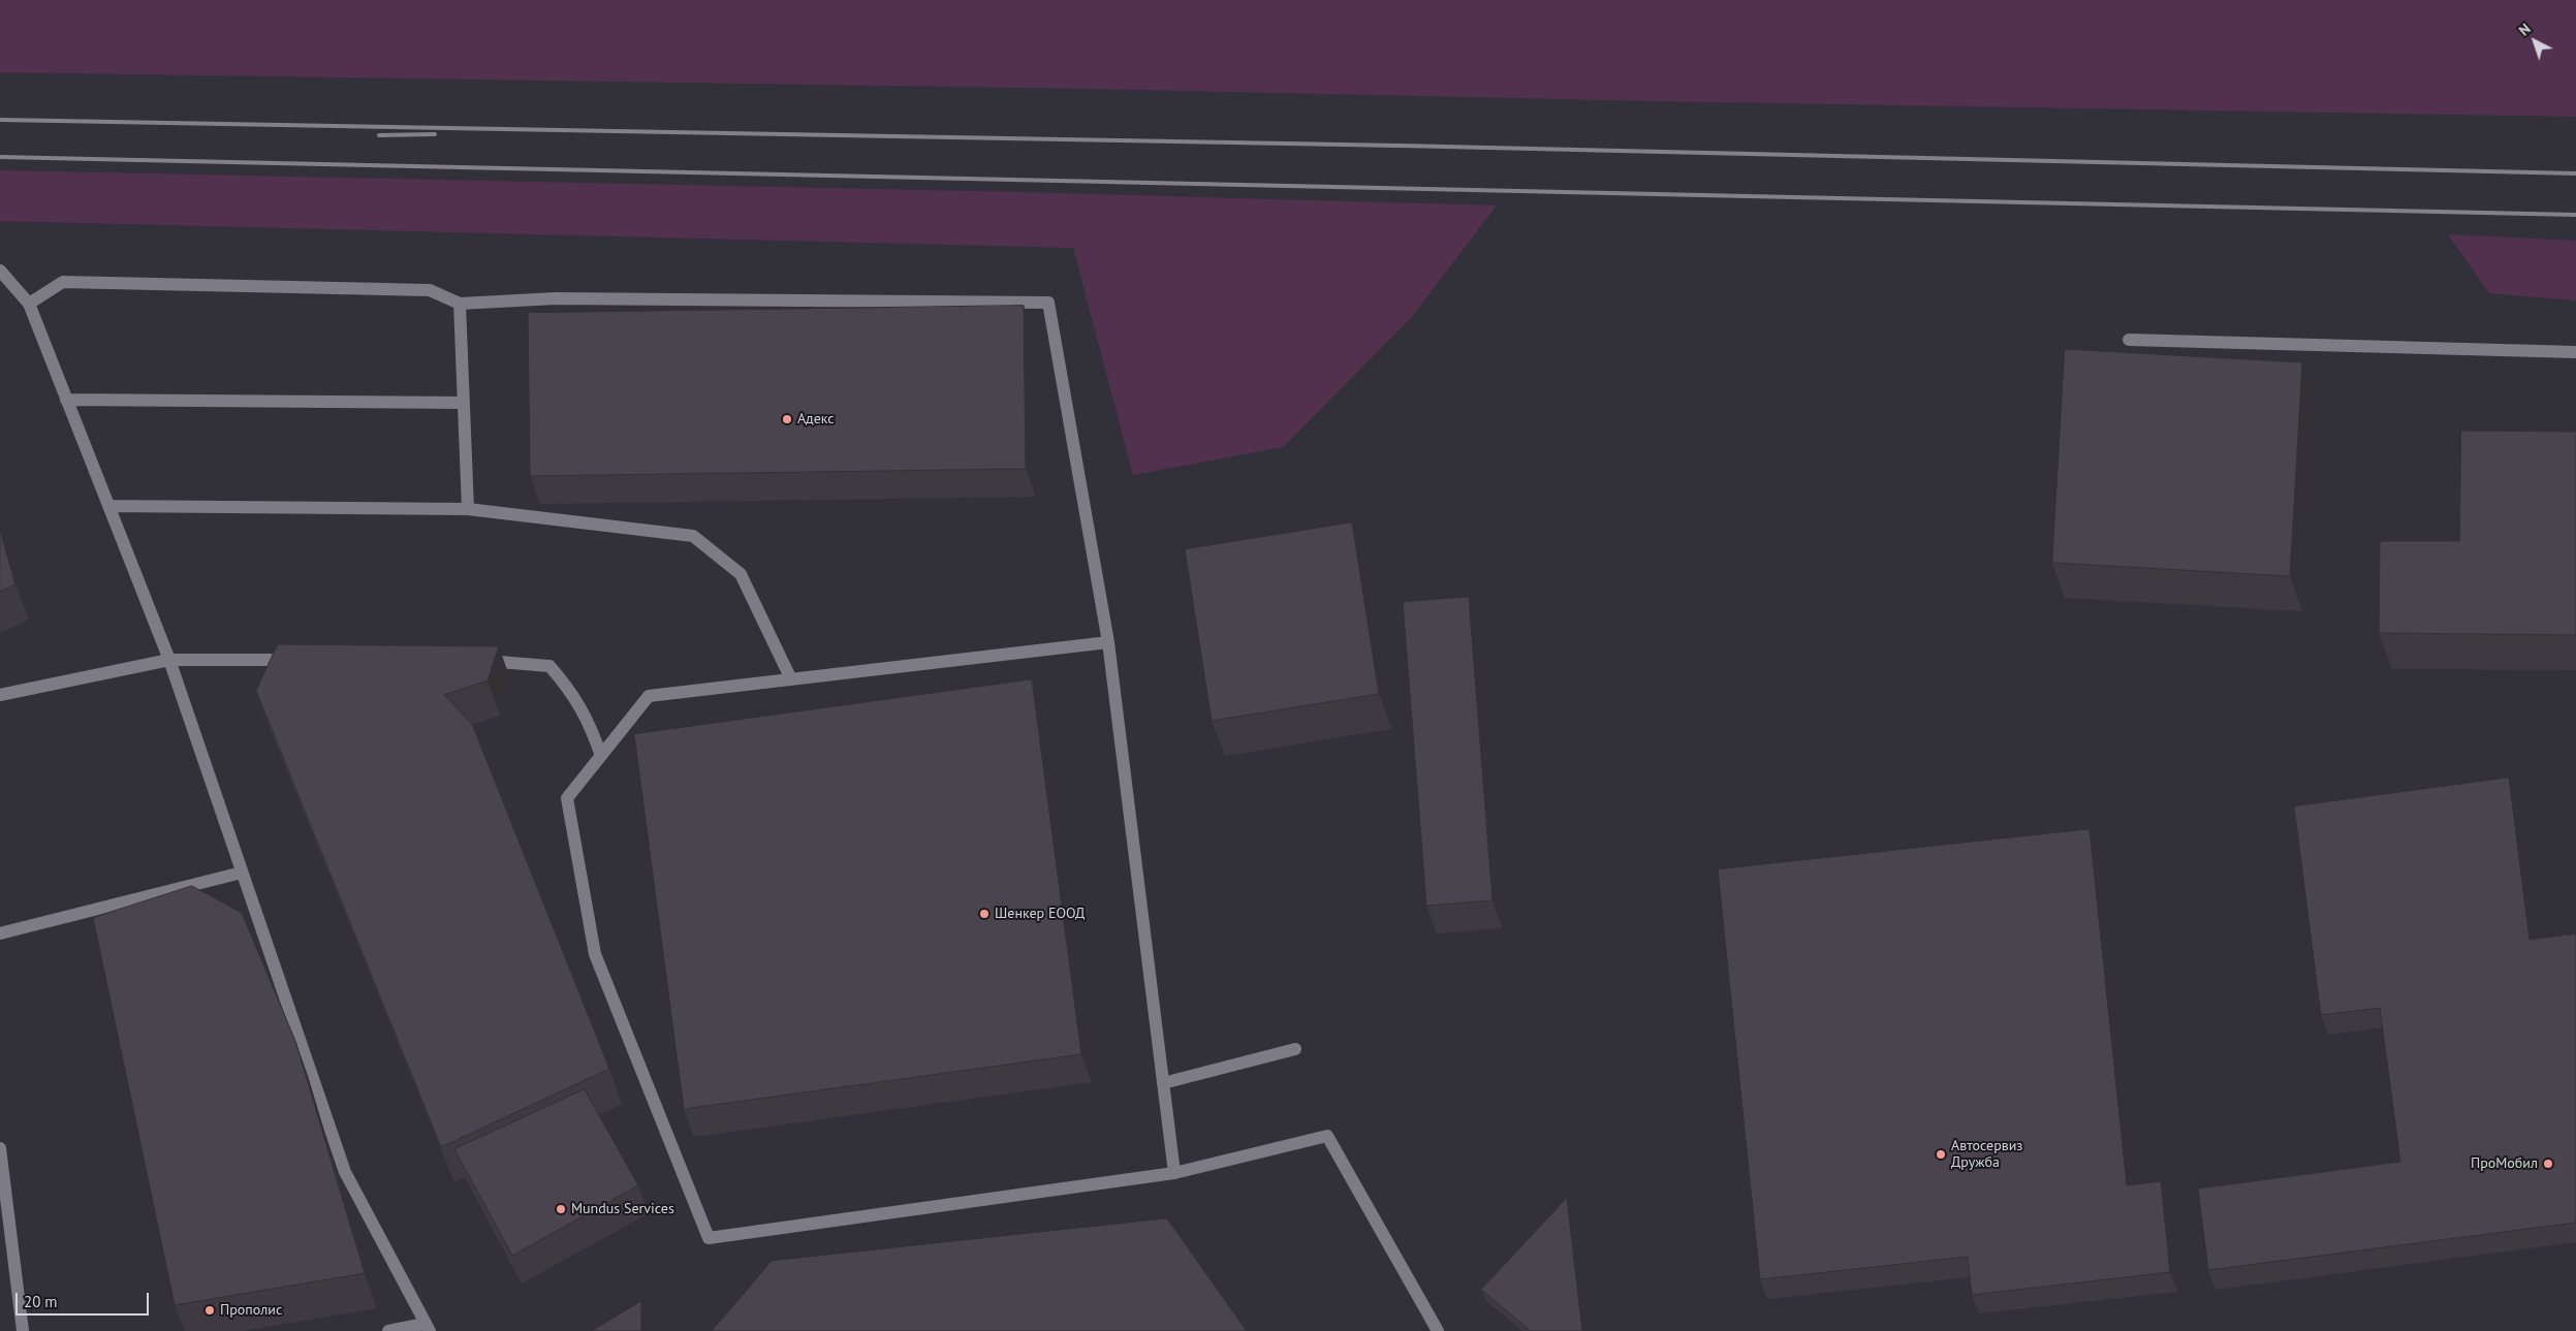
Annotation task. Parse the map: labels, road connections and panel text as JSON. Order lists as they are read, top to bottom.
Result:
{
  "places": [
    "Адекс",
    "Шенкер ЕООД",
    "Автосервиз Дружба",
    "ПроМобил",
    "Mundus Services",
    "Прополис"
  ],
  "scale_bar": "20 m",
  "north": "top left"
}
